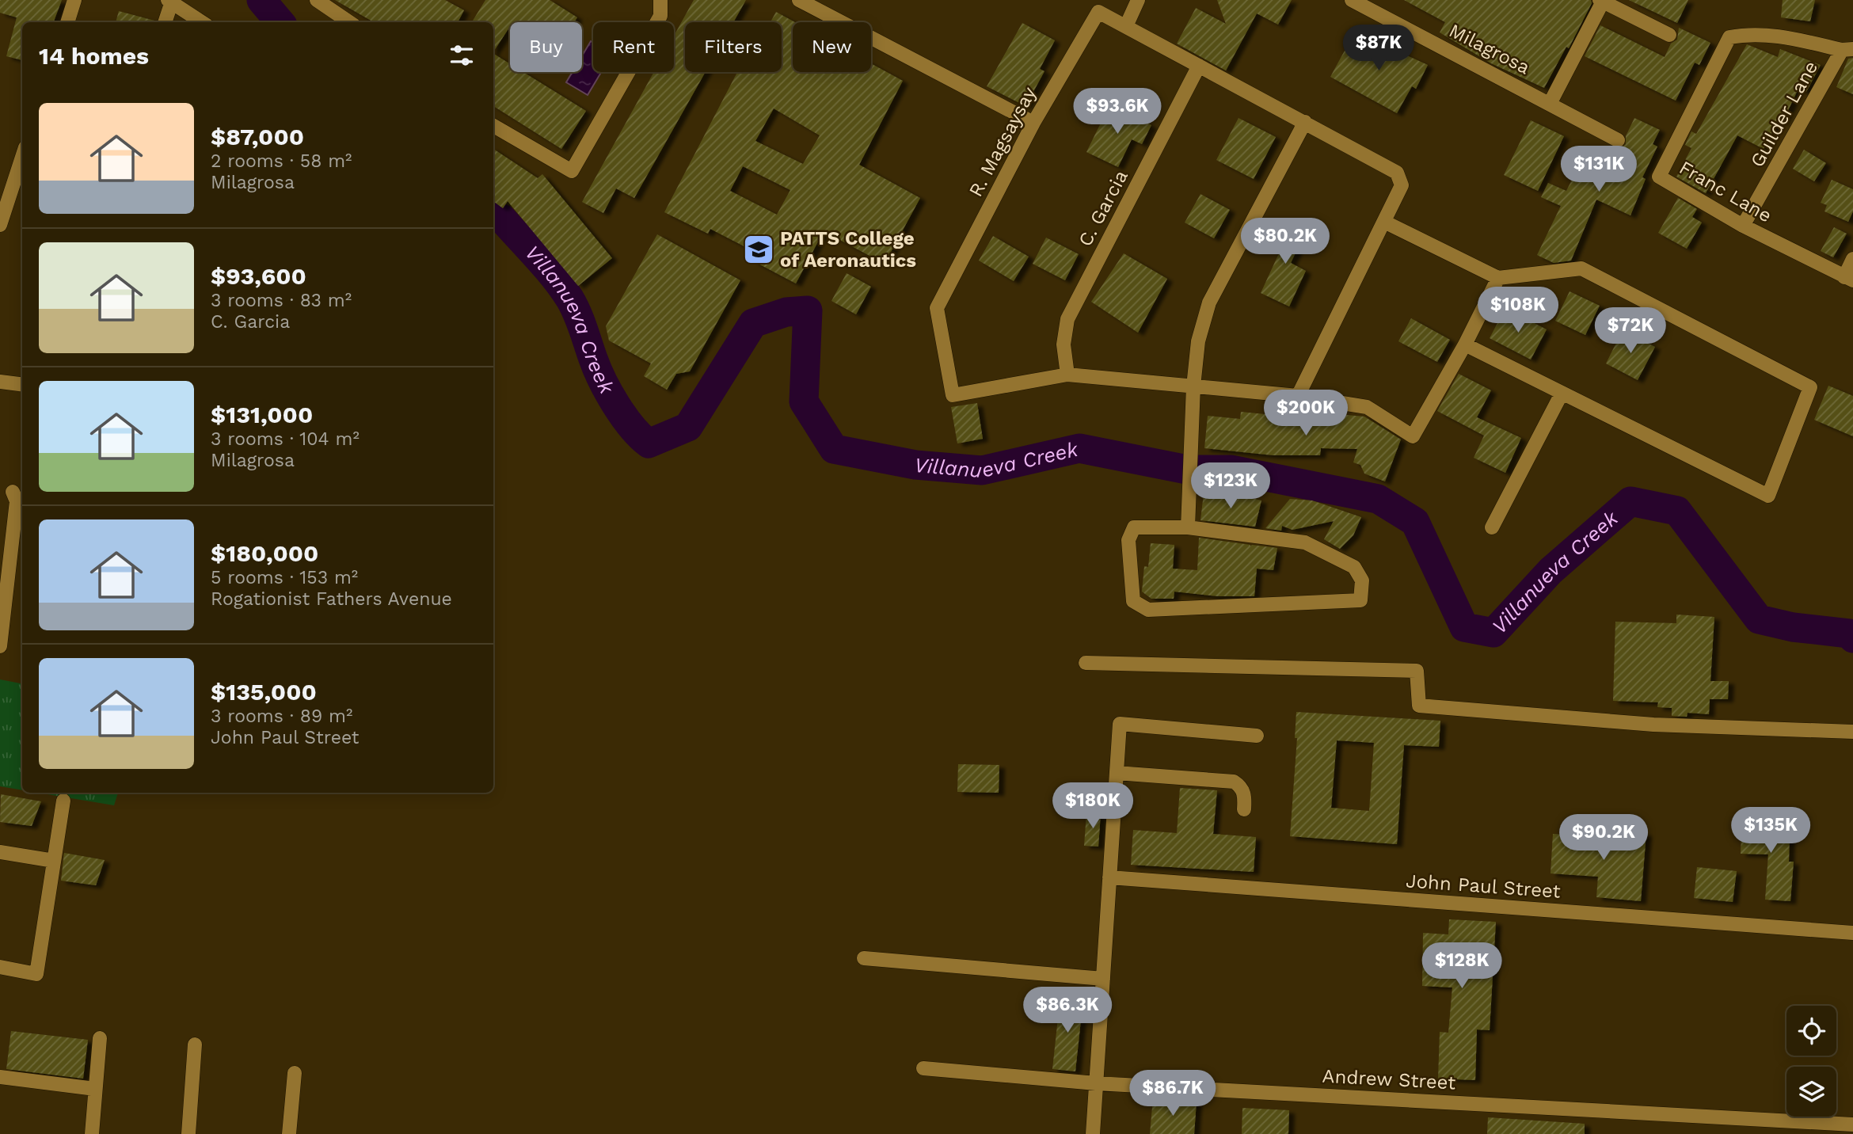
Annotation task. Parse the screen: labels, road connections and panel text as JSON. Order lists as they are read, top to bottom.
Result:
{
  "streets": {
    "street": [
      "Milagrosa",
      "Guilder Lane",
      "R. Magsaysay",
      "Franc Lane",
      "C. Garcia",
      "John Paul Street",
      "Andrew Street"
    ]
  },
  "crossings": [
    ["Guilder Lane", "Franc Lane"],
    ["R. Magsaysay", "C. Garcia"]
  ],
  "water": ["Villanueva Creek"],
  "places": {
    "school or university": ["PATTS College of Aeronautics"]
  },
  "page": {
    "chip": [
      "Buy",
      "Rent",
      "Filters",
      "New"
    ],
    "heading": "14 homes",
    "price": [
      "$87K",
      "$93.6K",
      "$131K",
      "$80.2K",
      "$108K",
      "$72K",
      "$200K",
      "$123K",
      "$180K",
      "$135K",
      "$90.2K",
      "$128K",
      "$86.3K",
      "$86.7K"
    ],
    "list": [
      {
        "name": "$87,000",
        "note": "2 rooms · 58 m² · Milagrosa"
      },
      {
        "name": "$93,600",
        "note": "3 rooms · 83 m² · C. Garcia"
      },
      {
        "name": "$131,000",
        "note": "3 rooms · 104 m² · Milagrosa"
      },
      {
        "name": "$180,000",
        "note": "5 rooms · 153 m² · Rogationist Fathers Avenue"
      },
      {
        "name": "$135,000",
        "note": "3 rooms · 89 m² · John Paul Street"
      }
    ]
  }
}
